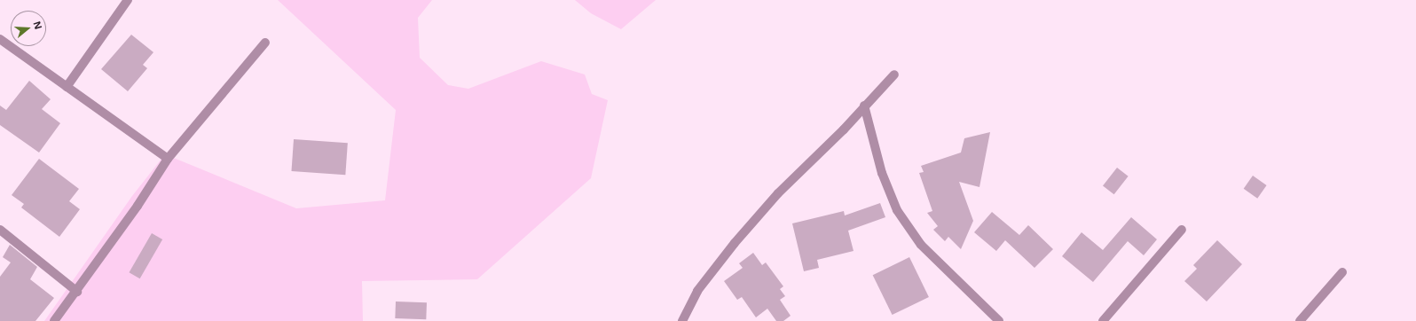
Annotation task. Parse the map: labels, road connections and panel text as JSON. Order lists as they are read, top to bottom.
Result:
{
  "north": "right"
}
